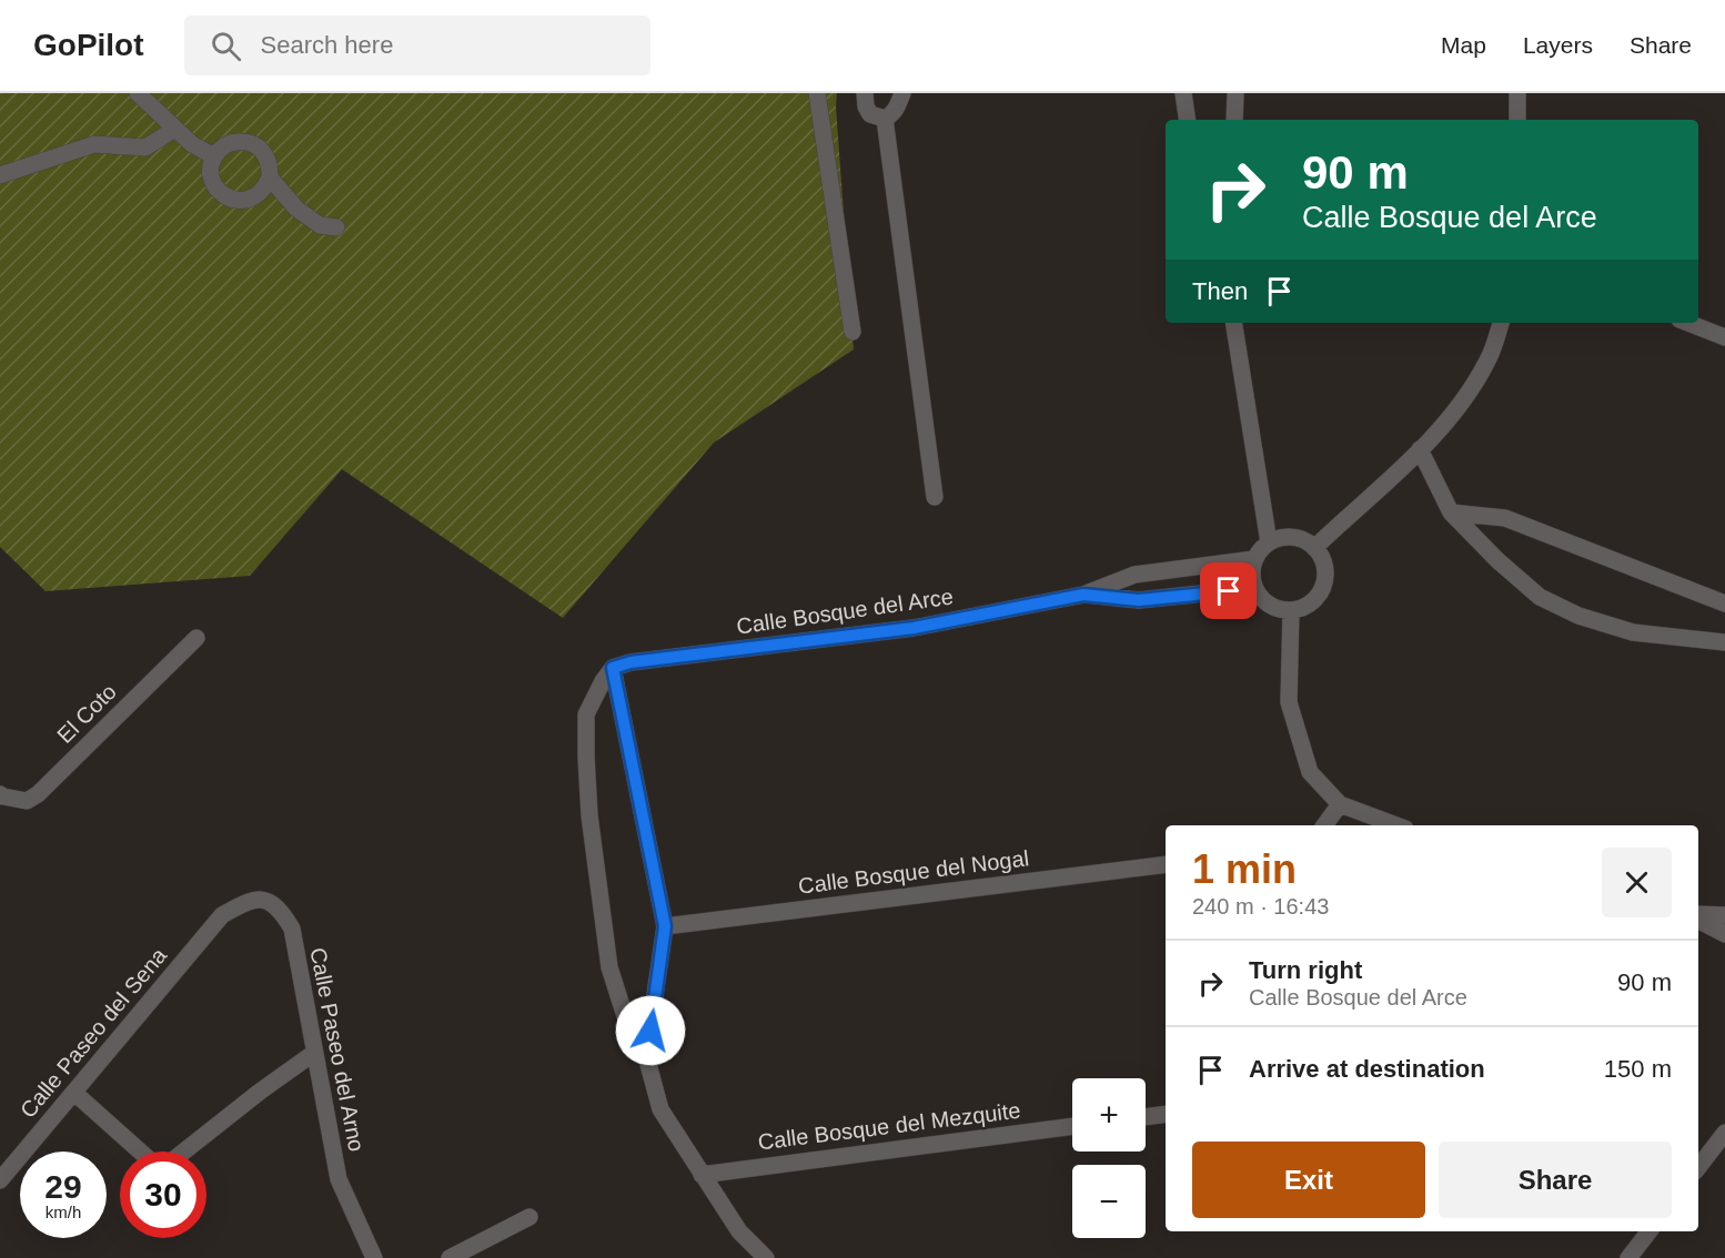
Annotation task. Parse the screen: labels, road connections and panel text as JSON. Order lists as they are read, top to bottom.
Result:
{
  "streets": {
    "street": [
      "Calle Bosque del Arce",
      "El Coto",
      "Calle Bosque del Nogal",
      "Calle Paseo del Sena",
      "Calle Paseo del Arno",
      "Calle Bosque del Mezquite"
    ]
  },
  "crossings": [
    ["Calle Paseo del Sena", "Calle Paseo del Arno"]
  ],
  "page": {
    "header": "GoPilot",
    "search": "Search here",
    "nav": ["Map", "Layers", "Share"],
    "turn": ["90 m", "Calle Bosque del Arce"],
    "then": "Then",
    "heading": ["1 min", "240 m · 16:43"],
    "list": [
      {
        "name": "Turn right",
        "note": "Calle Bosque del Arce",
        "value": "90 m"
      },
      {
        "name": "Arrive at destination",
        "value": "150 m"
      }
    ],
    "map_buttons": ["+", "−"],
    "buttons": ["Exit", "Share"],
    "speed": "29 km/h",
    "limit": "30"
  }
}
